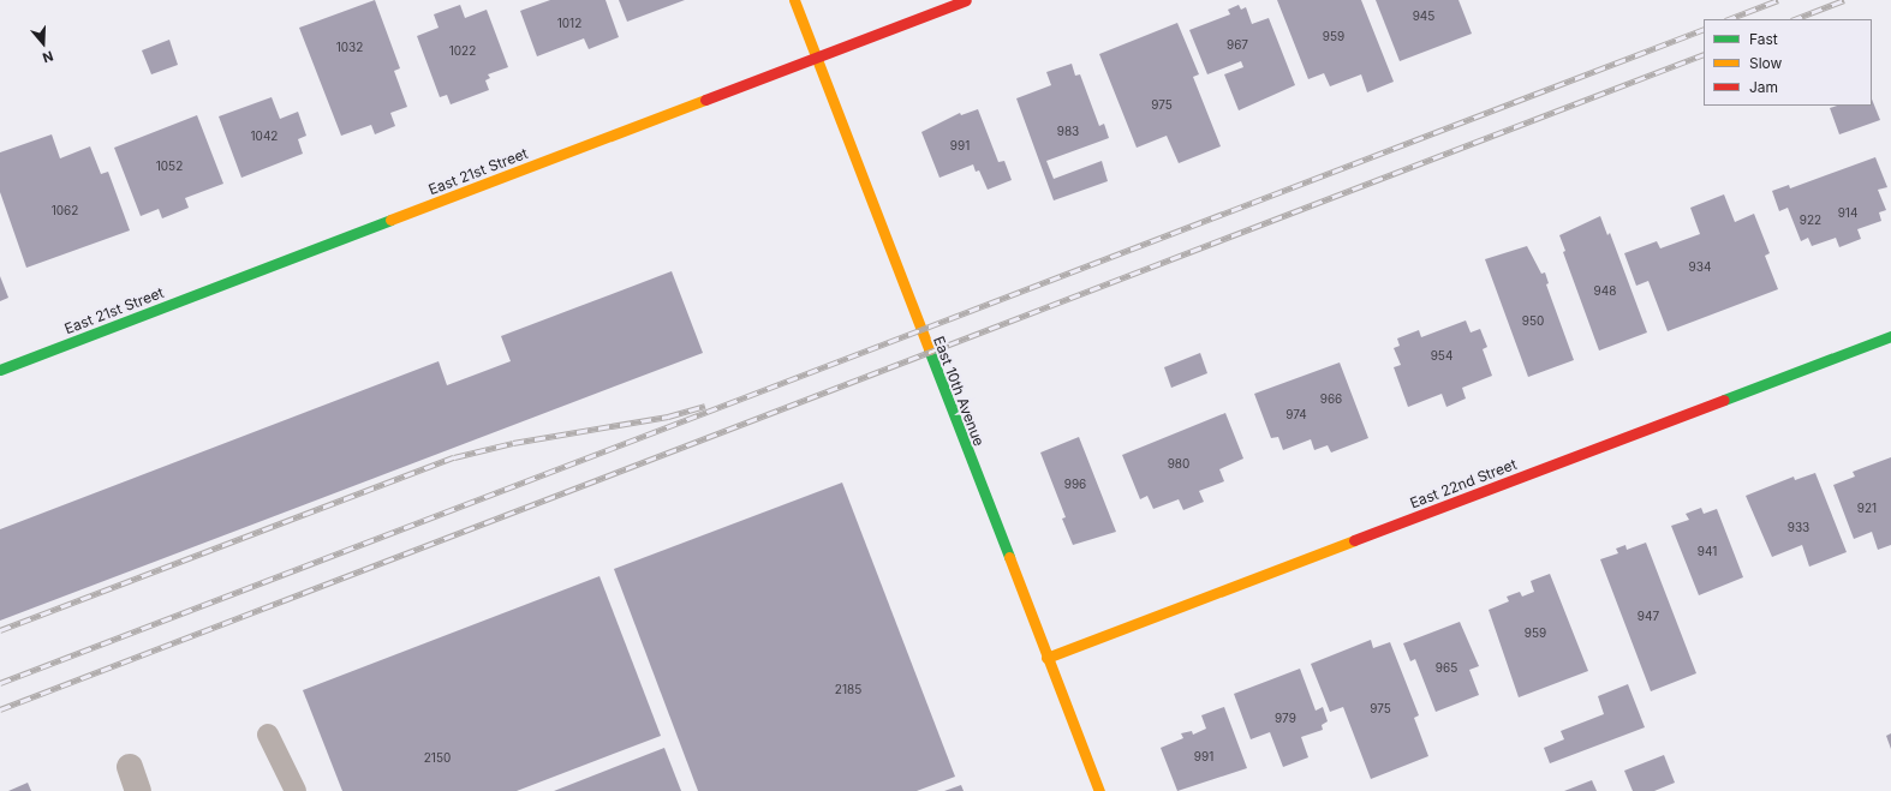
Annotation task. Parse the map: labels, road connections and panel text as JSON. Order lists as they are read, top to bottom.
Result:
{
  "streets": {
    "street": ["East 21st Street", "East 10th Avenue", "East 22nd Street"]
  },
  "crossings": [
    ["East 21st Street", "East 10th Avenue"],
    ["East 10th Avenue", "East 22nd Street"]
  ],
  "house_numbers": [
    "945",
    "1012",
    "959",
    "967",
    "1032",
    "1022",
    "975",
    "983",
    "1042",
    "991",
    "1052",
    "1062",
    "914",
    "922",
    "934",
    "948",
    "950",
    "954",
    "966",
    "974",
    "980",
    "996",
    "921",
    "933",
    "941",
    "947",
    "959",
    "965",
    "2185",
    "975",
    "979",
    "991",
    "2150"
  ],
  "legend": ["Fast", "Slow", "Jam"],
  "north": "bottom"
}
